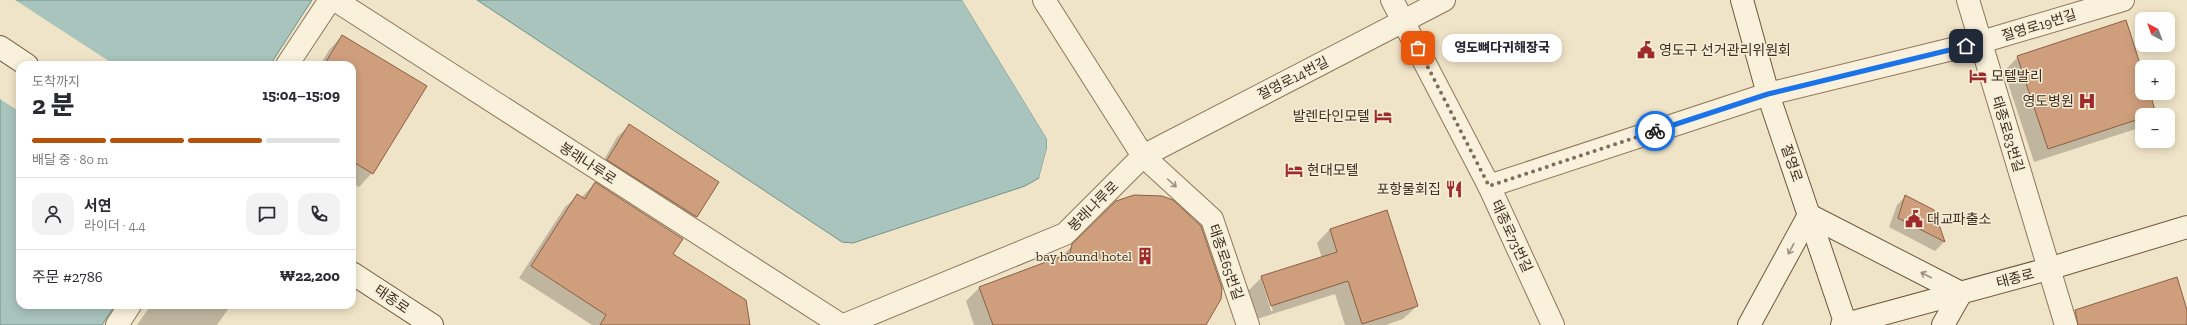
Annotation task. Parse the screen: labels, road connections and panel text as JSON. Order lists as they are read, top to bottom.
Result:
{
  "streets": {
    "street": [
      "절영로19번길",
      "절영로14번길",
      "태종로83번길",
      "봉래나루로",
      "절영로",
      "태종로73번길",
      "태종로65번길",
      "태종로"
    ]
  },
  "crossings": [
    ["절영로19번길", "태종로83번길"],
    ["절영로19번길", "절영로"],
    ["절영로19번길", "태종로73번길"],
    ["절영로14번길", "봉래나루로"],
    ["절영로14번길", "태종로73번길"],
    ["절영로14번길", "태종로65번길"],
    ["태종로83번길", "태종로"],
    ["봉래나루로", "태종로65번길"],
    ["절영로", "태종로"]
  ],
  "one_way": ["태종로65번길"],
  "places": {
    "other": ["영도뼈다귀해장국"],
    "public building": ["영도구 선거관리위원회", "대교파출소"],
    "hotel": ["모텔발리", "발렌타인모텔", "현대모텔"],
    "hospital": ["영도병원"],
    "restaurant": ["포항물회집"],
    "building": ["bay hound hotel"]
  },
  "north": "top left",
  "page": {
    "map_buttons": ["+", "−"],
    "bubble": "영도뼈다귀해장국",
    "heading": ["2 분", "도착까지", "15:04–15:09"],
    "panel": [
      "서연",
      "라이더 · 4.4",
      "주문 #2786",
      "₩22,200"
    ],
    "bar": "배달 중 · 80 m"
  }
}
